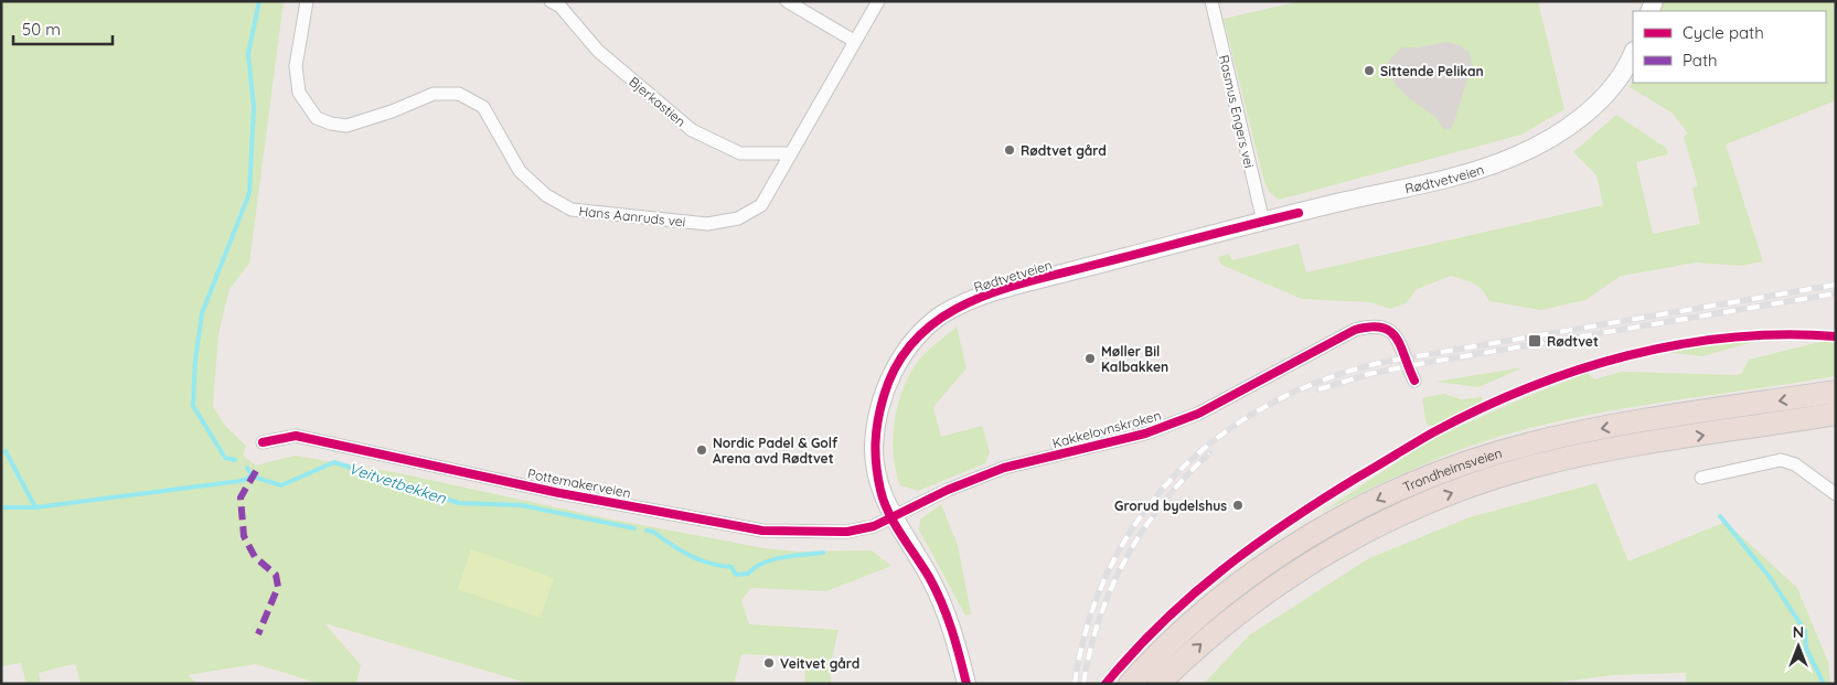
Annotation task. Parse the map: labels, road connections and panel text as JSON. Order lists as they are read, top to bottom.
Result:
{
  "streets": {
    "highway": ["Trondheimsveien"],
    "street": [
      "Bjerkastien",
      "Rasmus Engers vei",
      "Rødtvetveien",
      "Hans Aanruds vei",
      "Kakkelovnskroken",
      "Pottemakerveien"
    ]
  },
  "crossings": [
    ["Bjerkastien", "Hans Aanruds vei"],
    ["Rasmus Engers vei", "Rødtvetveien"],
    ["Rødtvetveien", "Kakkelovnskroken"],
    ["Rødtvetveien", "Pottemakerveien"],
    ["Kakkelovnskroken", "Pottemakerveien"]
  ],
  "water": ["Veitvetbekken"],
  "places": {
    "other": [
      "Sittende Pelikan",
      "Rødtvet gård",
      "Møller Bil Kalbakken",
      "Nordic Padel & Golf Arena avd Rødtvet",
      "Grorud bydelshus",
      "Veitvet gård"
    ],
    "transit": ["Rødtvet"]
  },
  "legend": ["Cycle path", "Path"],
  "scale_bar": "50 m",
  "north": "top"
}
